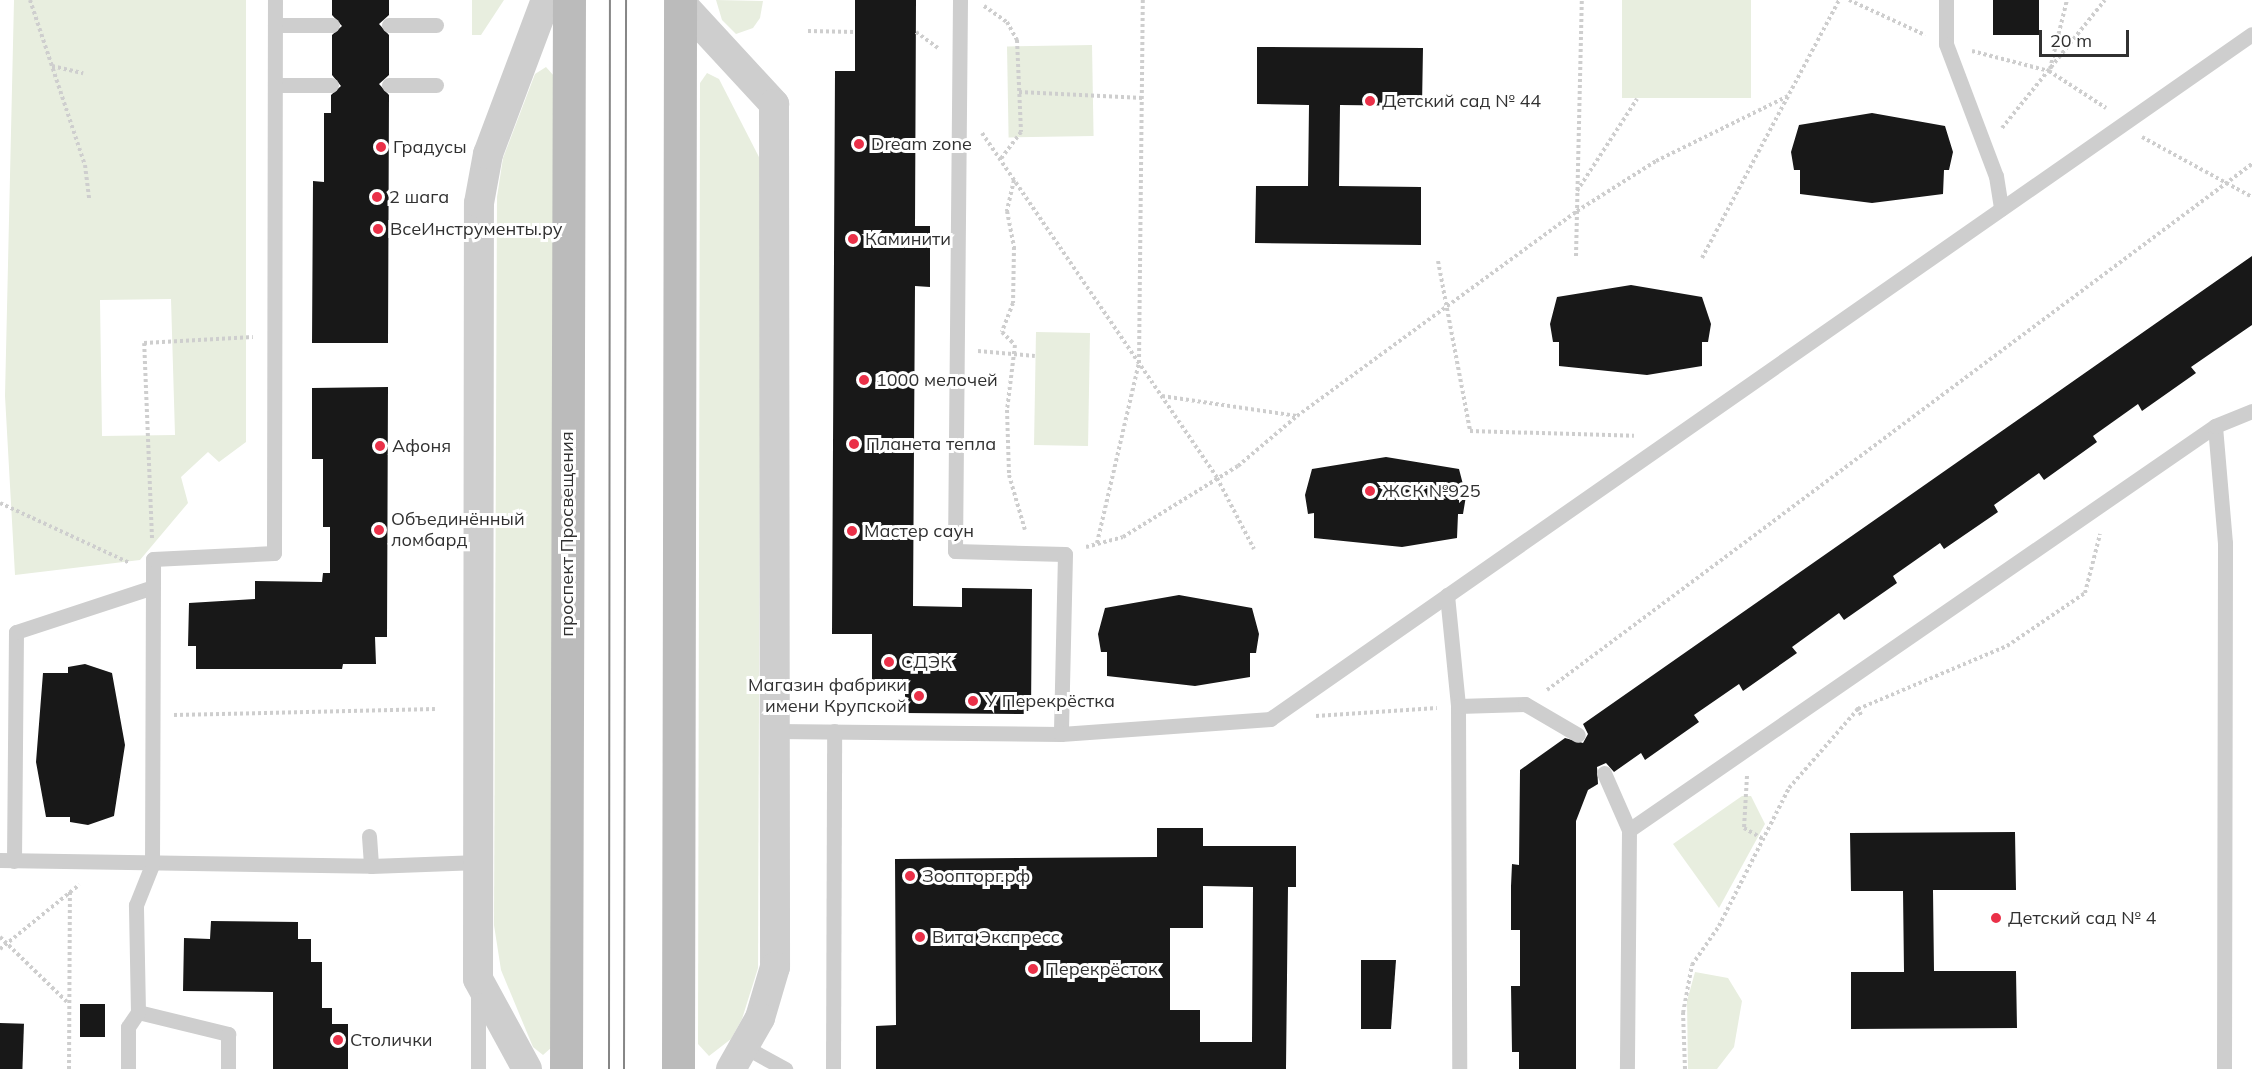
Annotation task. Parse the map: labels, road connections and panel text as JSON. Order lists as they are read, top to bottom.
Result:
{
  "streets": {
    "main road": ["проспект Просвещения"]
  },
  "places": [
    "Детский сад № 44",
    "Dream zone",
    "Градусы",
    "2 шага",
    "ВсеИнструменты.ру",
    "Каминити",
    "1000 мелочей",
    "Планета тепла",
    "Афоня",
    "ЖСК №925",
    "Объединённый ломбард",
    "Мастер саун",
    "СДЭК",
    "Магазин фабрики имени Крупской",
    "У Перекрёстка",
    "Зоопторг.рф",
    "Детский сад № 4",
    "Вита Экспресс",
    "Перекрёсток",
    "Столички"
  ],
  "scale_bar": "20 m"
}
